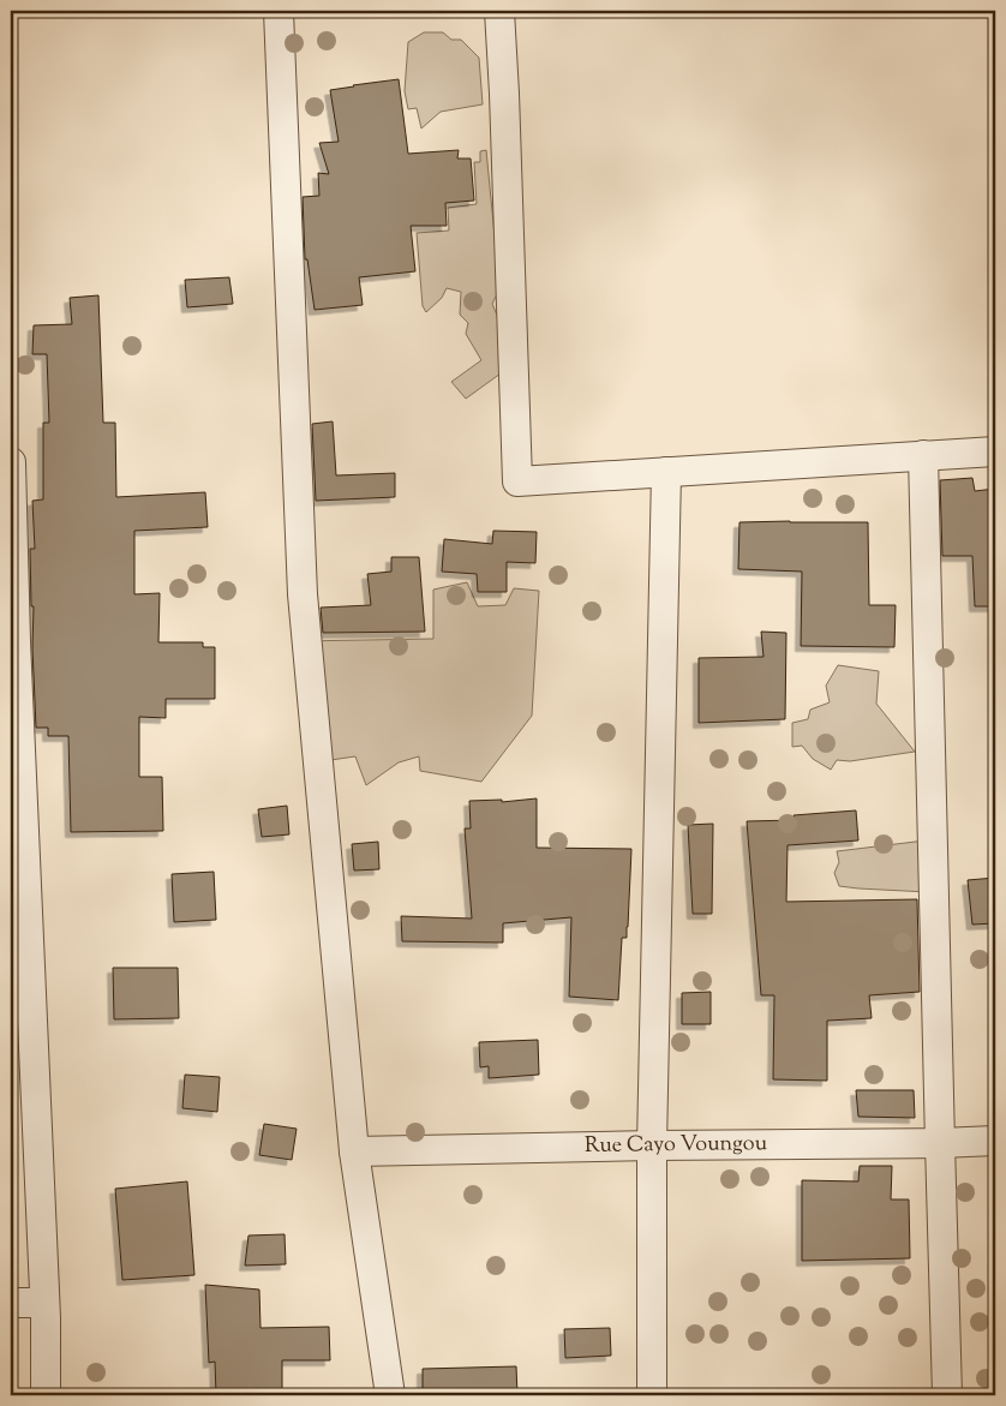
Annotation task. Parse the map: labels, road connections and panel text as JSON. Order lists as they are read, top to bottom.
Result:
{
  "streets": {
    "street": ["Rue Cayo Voungou"]
  }
}
